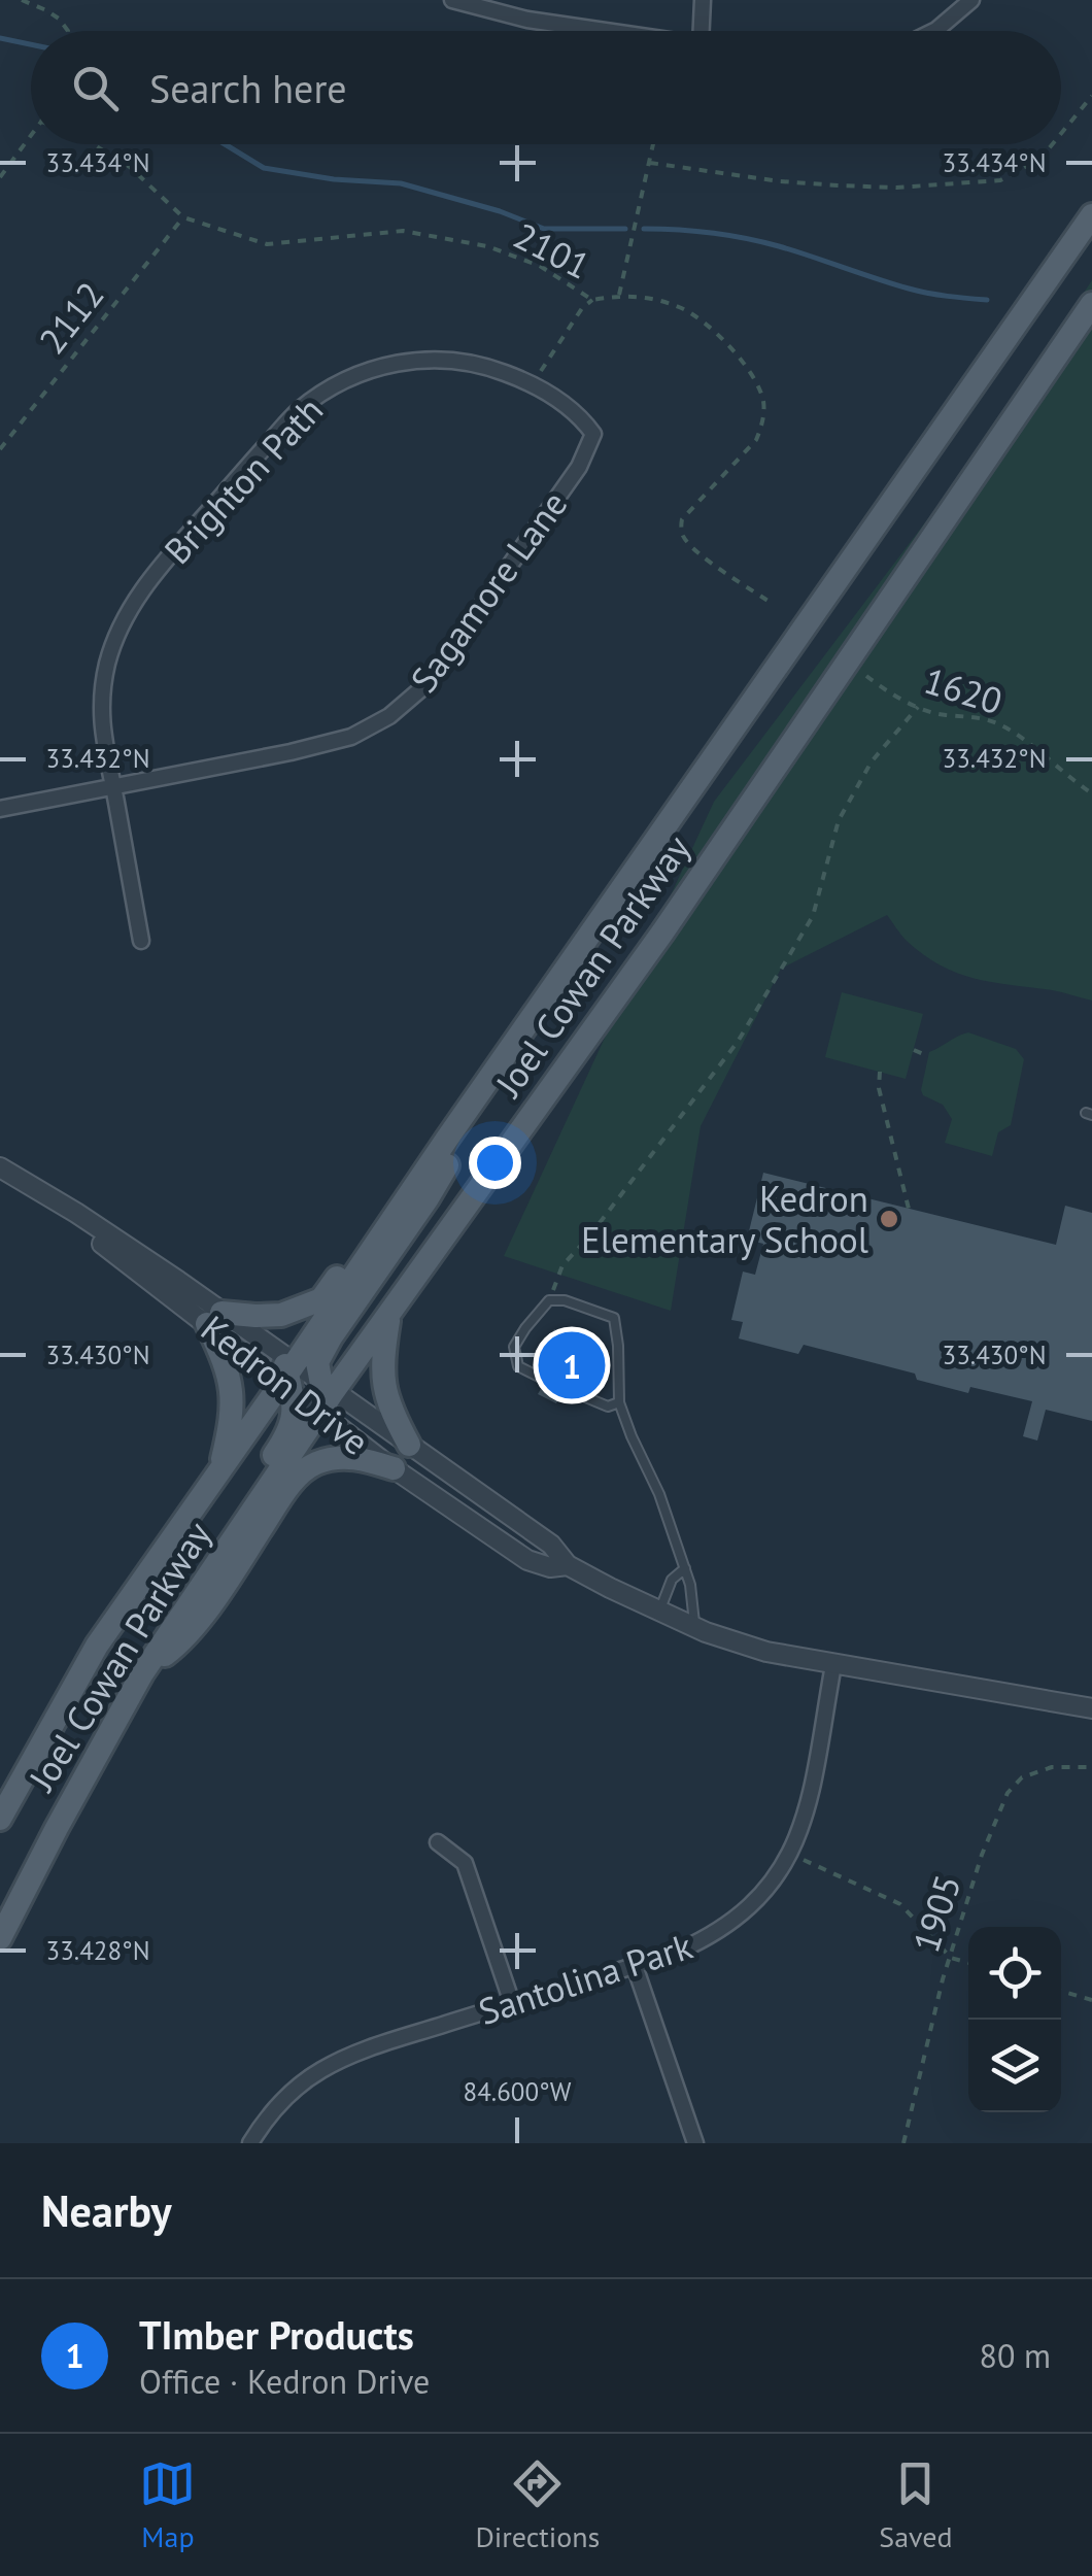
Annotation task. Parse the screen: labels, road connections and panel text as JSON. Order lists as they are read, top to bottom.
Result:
{
  "streets": {
    "main road": ["Joel Cowan Parkway"],
    "street": [
      "Brighton Path",
      "Sagamore Lane",
      "Kedron Drive",
      "Santolina Park"
    ],
    "path": [
      "2101",
      "2112",
      "1620",
      "1905"
    ]
  },
  "crossings": [
    ["2101", "2112"],
    ["Brighton Path", "Sagamore Lane"],
    ["Joel Cowan Parkway", "Kedron Drive"],
    ["Kedron Drive", "Santolina Park"]
  ],
  "places": ["Kedron Elementary School"],
  "page": {
    "search": "Search here",
    "pins": "1",
    "heading": "Nearby",
    "list": [
      {
        "mark": "1",
        "name": "TImber Products",
        "note": "Office · Kedron Drive",
        "value": "80 m"
      }
    ],
    "nav": ["Map", "Directions", "Saved"]
  },
  "coordinates": [
    "33.434°N",
    "33.432°N",
    "33.430°N",
    "33.428°N",
    "84.600°W"
  ]
}
